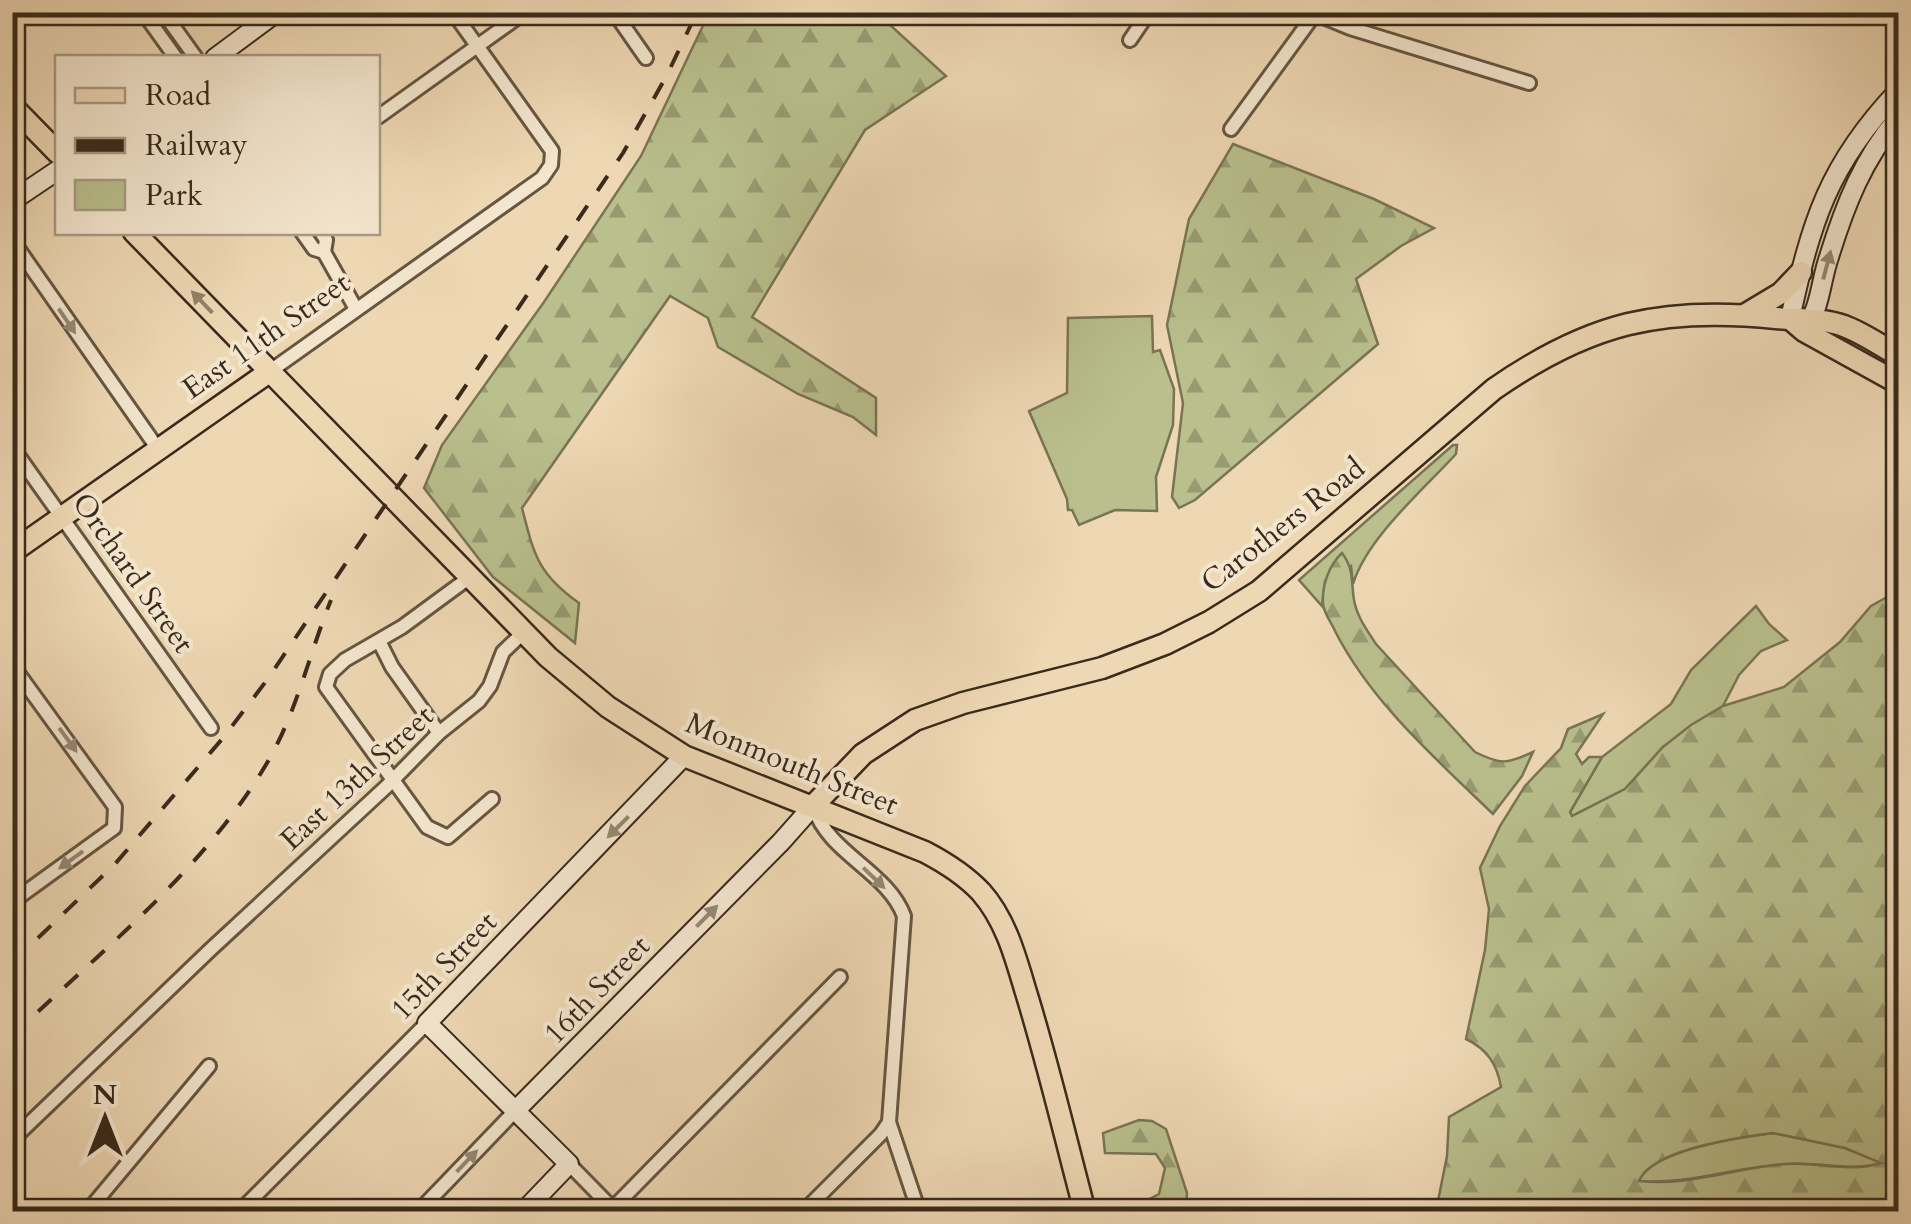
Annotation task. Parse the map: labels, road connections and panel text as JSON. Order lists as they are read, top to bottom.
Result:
{
  "streets": {
    "main road": ["East 11th Street", "Carothers Road", "Monmouth Street"],
    "street": [
      "Orchard Street",
      "East 13th Street",
      "15th Street",
      "16th Street"
    ]
  },
  "crossings": [
    ["East 11th Street", "Orchard Street"],
    ["East 11th Street", "Monmouth Street"],
    ["Carothers Road", "Monmouth Street"],
    ["Carothers Road", "16th Street"],
    ["Monmouth Street", "East 13th Street"],
    ["Monmouth Street", "15th Street"],
    ["Monmouth Street", "16th Street"]
  ],
  "one_way": ["15th Street"],
  "legend": ["Road", "Railway", "Park"],
  "north": "top"
}
